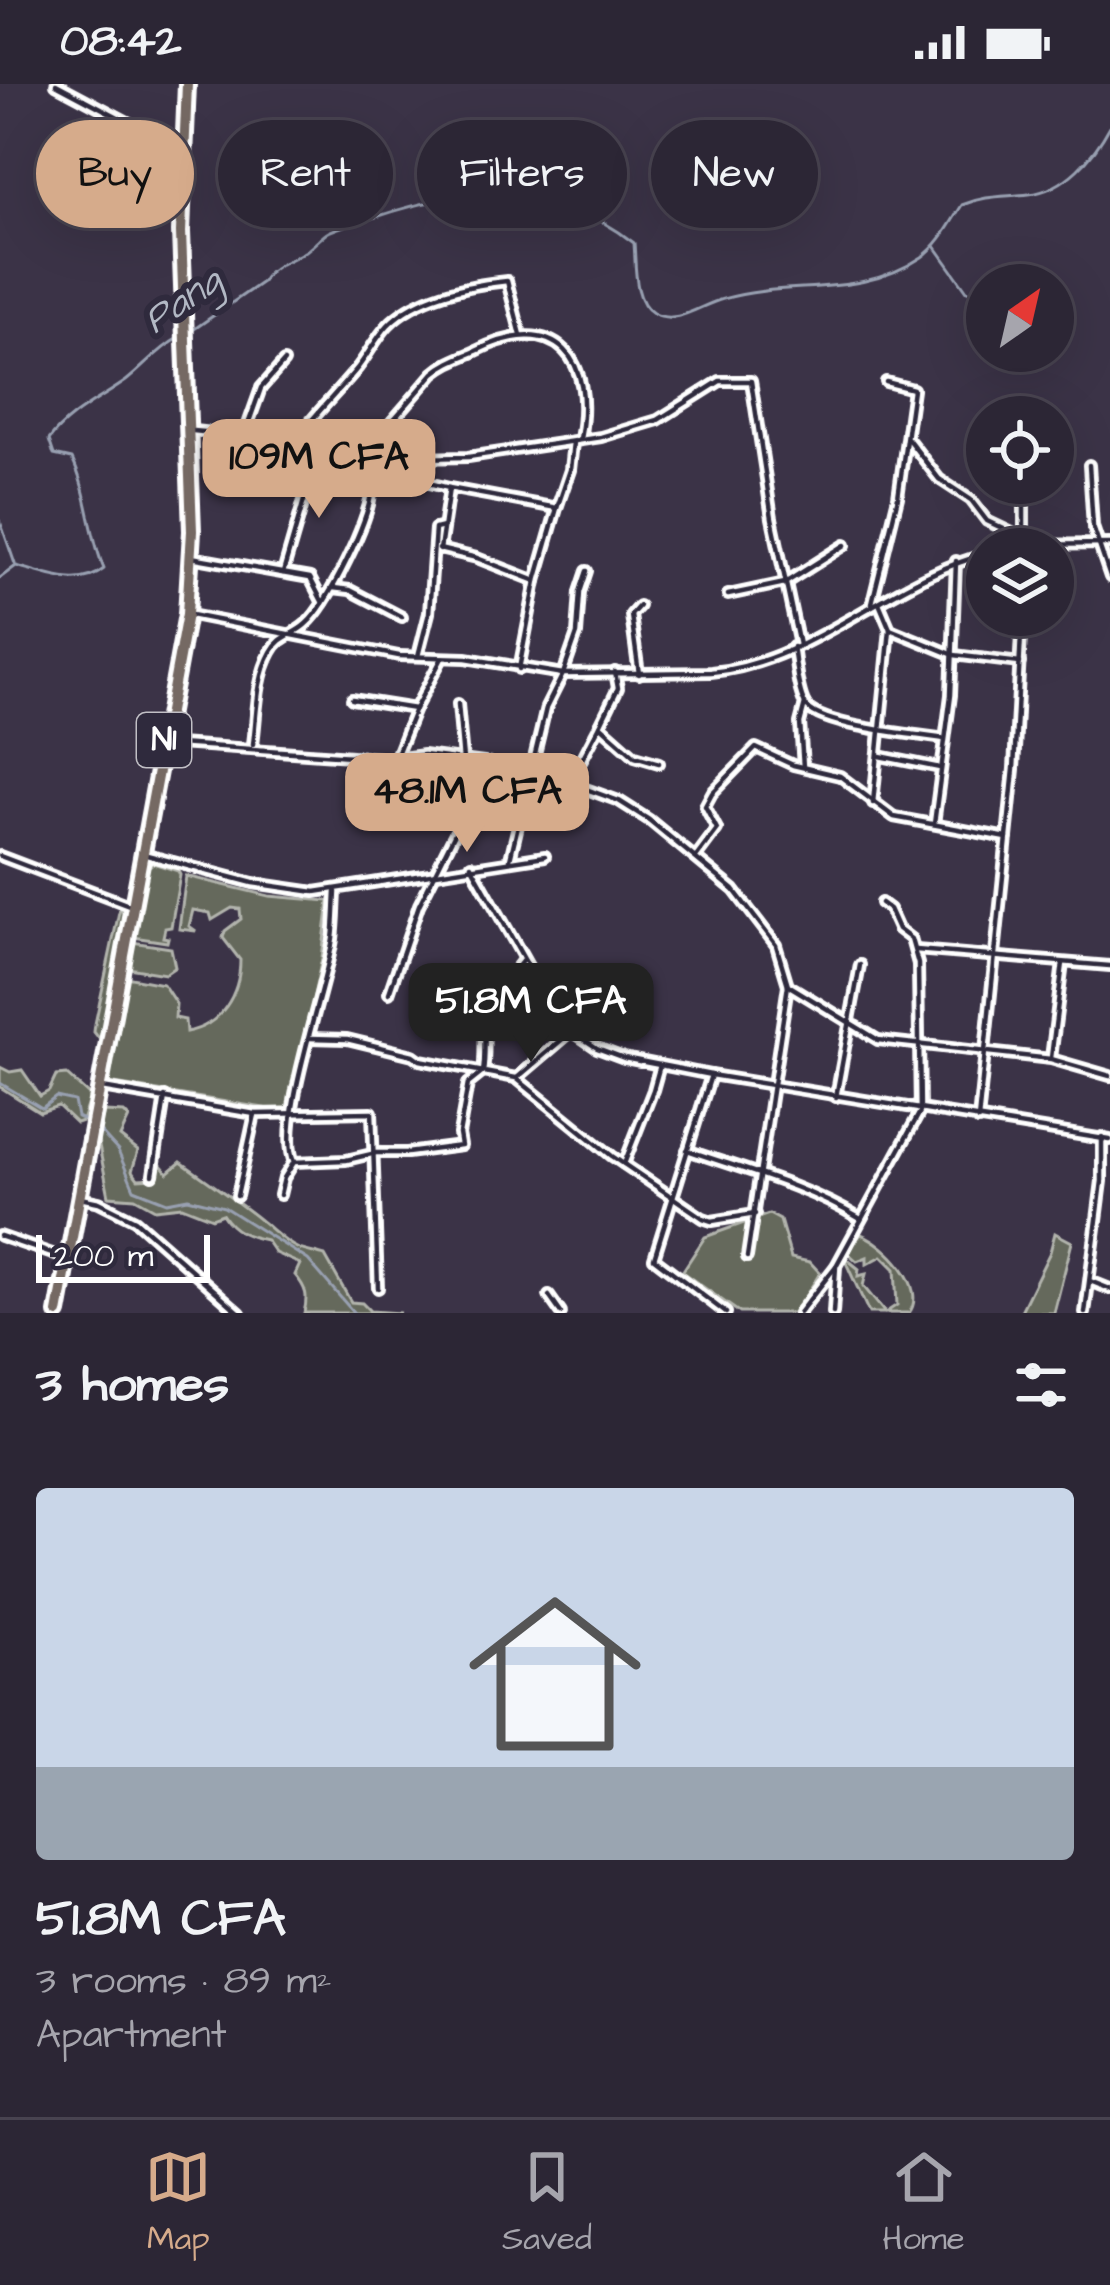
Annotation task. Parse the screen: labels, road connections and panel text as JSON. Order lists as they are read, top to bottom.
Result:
{
  "streets": {
    "highway": ["N1"]
  },
  "water": ["Pang"],
  "scale_bar": "200 m",
  "north": "top right",
  "page": {
    "status": "08:42",
    "chip": [
      "Buy",
      "Rent",
      "Filters",
      "New"
    ],
    "price": ["109M CFA", "48.1M CFA", "51.8M CFA"],
    "scale": "200 m",
    "heading": "3 homes",
    "list": [
      {
        "name": "51.8M CFA",
        "note": "3 rooms · 89 m² · Apartment"
      }
    ],
    "tabs": ["Map", "Saved", "Home"]
  }
}
